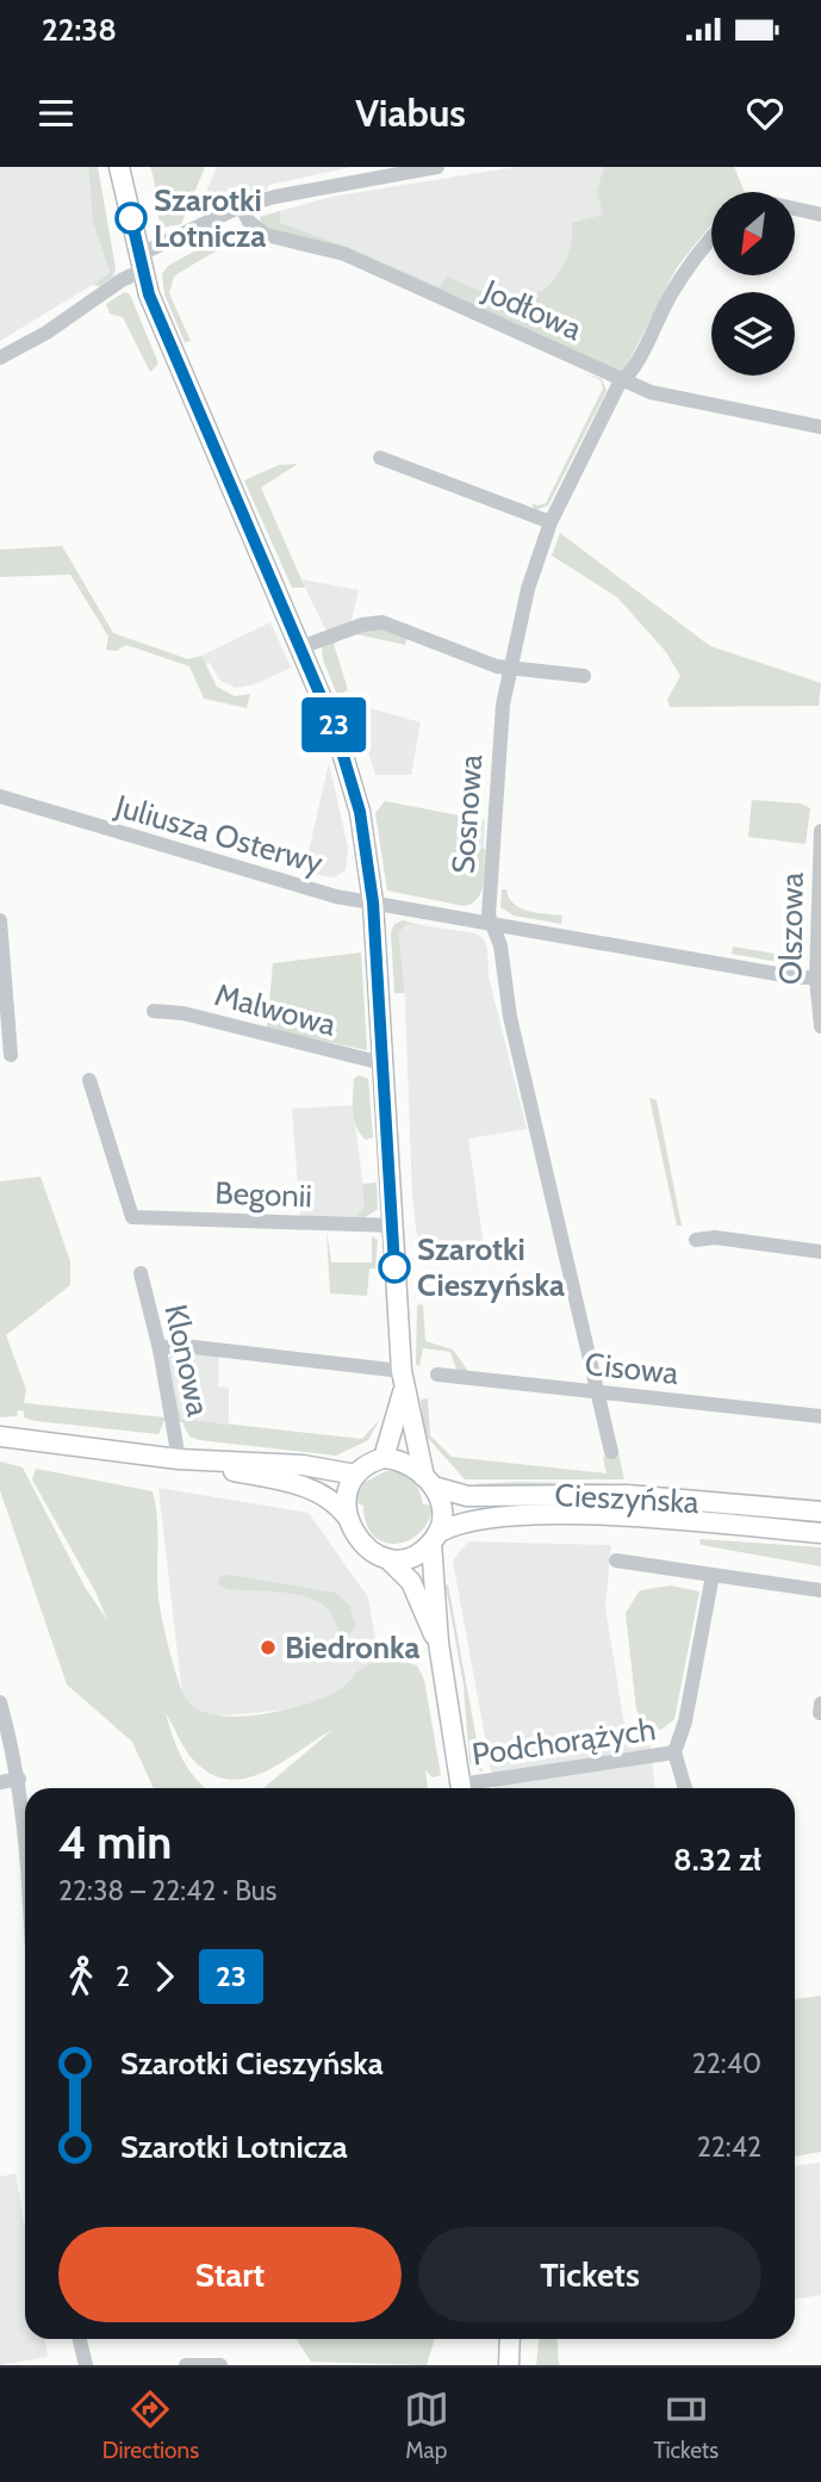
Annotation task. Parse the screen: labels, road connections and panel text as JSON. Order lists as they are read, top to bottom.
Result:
{
  "streets": {
    "street": [
      "Jodłowa",
      "Sosnowa",
      "Juliusza Osterwy",
      "Olszowa",
      "Malwowa",
      "Begonii",
      "Klonowa",
      "Cisowa",
      "Cieszyńska",
      "Podchorążych"
    ]
  },
  "crossings": [
    ["Jodłowa", "Sosnowa"],
    ["Sosnowa", "Juliusza Osterwy"],
    ["Sosnowa", "Cisowa"],
    ["Juliusza Osterwy", "Olszowa"]
  ],
  "places": ["Szarotki Lotnicza", "Szarotki Cieszyńska", "Biedronka"],
  "lines": ["bus line 23"],
  "north": "bottom left",
  "page": {
    "status": "22:38",
    "header": "Viabus",
    "on_map": "23",
    "heading": ["4 min", "22:38 – 22:42 · Bus", "8.32 zł"],
    "legs": ["2", "23"],
    "list": [
      {
        "name": "Szarotki Cieszyńska",
        "value": "22:40"
      },
      {
        "name": "Szarotki Lotnicza",
        "value": "22:42"
      }
    ],
    "buttons": ["Start", "Tickets"],
    "tabs": ["Directions", "Map", "Tickets"]
  }
}
